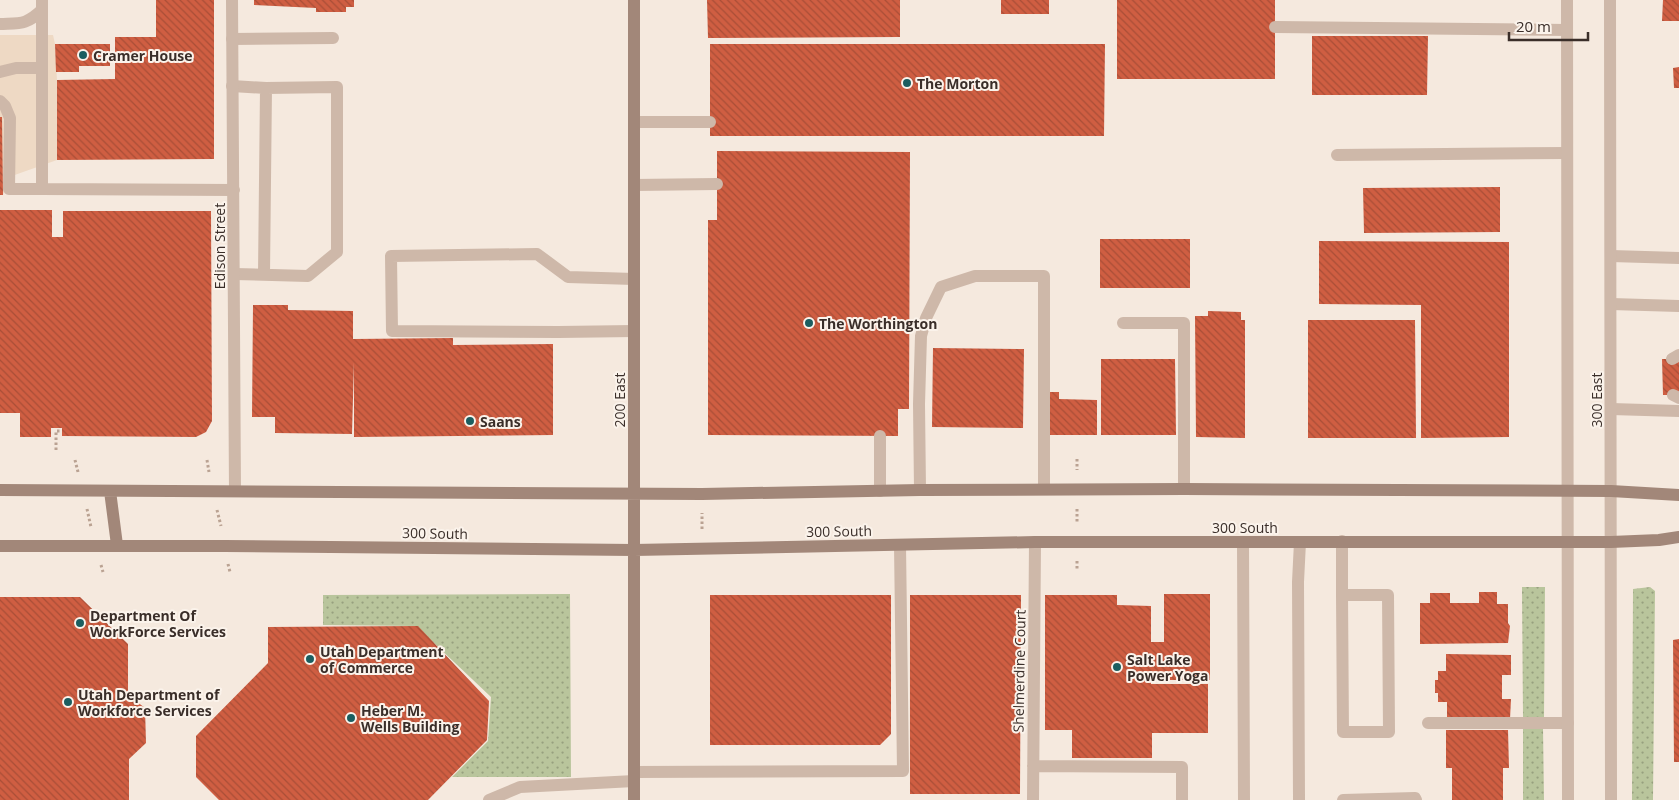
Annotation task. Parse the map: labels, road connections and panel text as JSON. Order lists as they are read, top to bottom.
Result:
{
  "streets": {
    "street": [
      "Edison Street",
      "200 East",
      "300 East",
      "300 South",
      "Shelmerdine Court"
    ]
  },
  "crossings": [
    ["200 East", "300 South"],
    ["300 East", "300 South"],
    ["300 South", "Shelmerdine Court"]
  ],
  "places": [
    "Cramer House",
    "The Morton",
    "The Worthington",
    "Saans",
    "Department Of WorkForce Services",
    "Utah Department of Commerce",
    "Salt Lake Power Yoga",
    "Utah Department of Workforce Services",
    "Heber M. Wells Building"
  ],
  "scale_bar": "20 m"
}
